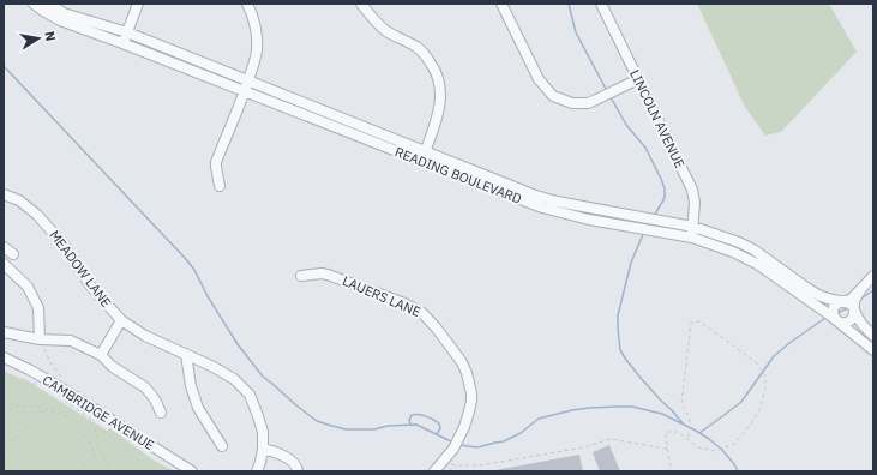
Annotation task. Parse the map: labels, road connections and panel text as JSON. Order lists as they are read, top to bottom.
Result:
{
  "streets": {
    "street": [
      "LINCOLN AVENUE",
      "READING BOULEVARD",
      "MEADOW LANE",
      "LAUERS LANE",
      "CAMBRIDGE AVENUE"
    ]
  },
  "crossings": [
    ["LINCOLN AVENUE", "READING BOULEVARD"]
  ],
  "north": "right"
}
